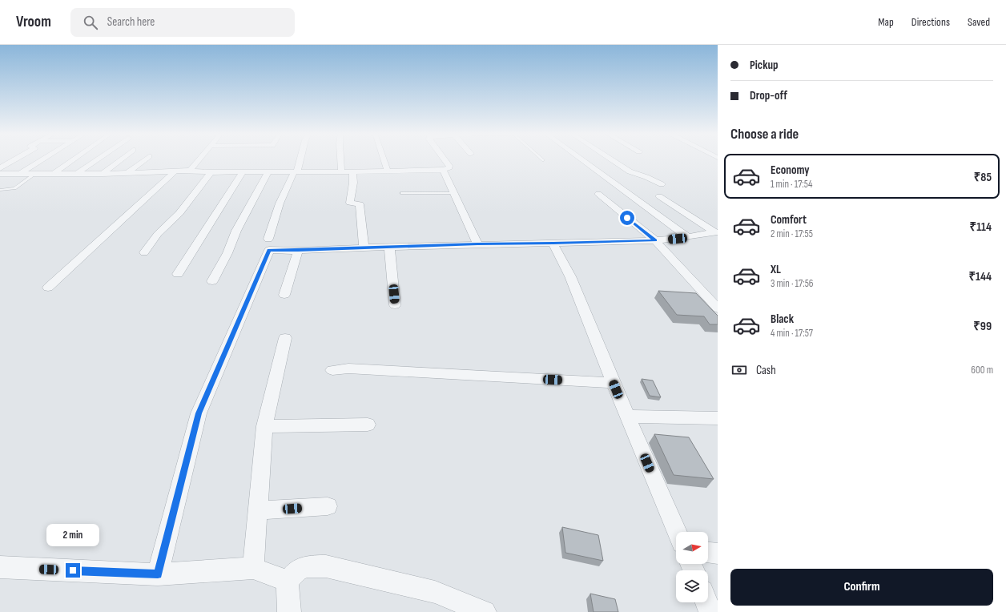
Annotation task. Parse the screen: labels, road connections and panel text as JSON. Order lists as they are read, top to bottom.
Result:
{
  "north": "right",
  "page": {
    "header": "Vroom",
    "search": "Search here",
    "nav": ["Map", "Directions", "Saved"],
    "banner": ["Pickup", "Drop-off"],
    "heading": "Choose a ride",
    "list": [
      {
        "name": "Economy",
        "note": "1 min · 17:54",
        "value": "₹85"
      },
      {
        "name": "Comfort",
        "note": "2 min · 17:55",
        "value": "₹114"
      },
      {
        "name": "XL",
        "note": "3 min · 17:56",
        "value": "₹144"
      },
      {
        "name": "Black",
        "note": "4 min · 17:57",
        "value": "₹99"
      }
    ],
    "pay": ["Cash", "600 m"],
    "bubble": "2 min",
    "buttons": "Confirm"
  }
}
